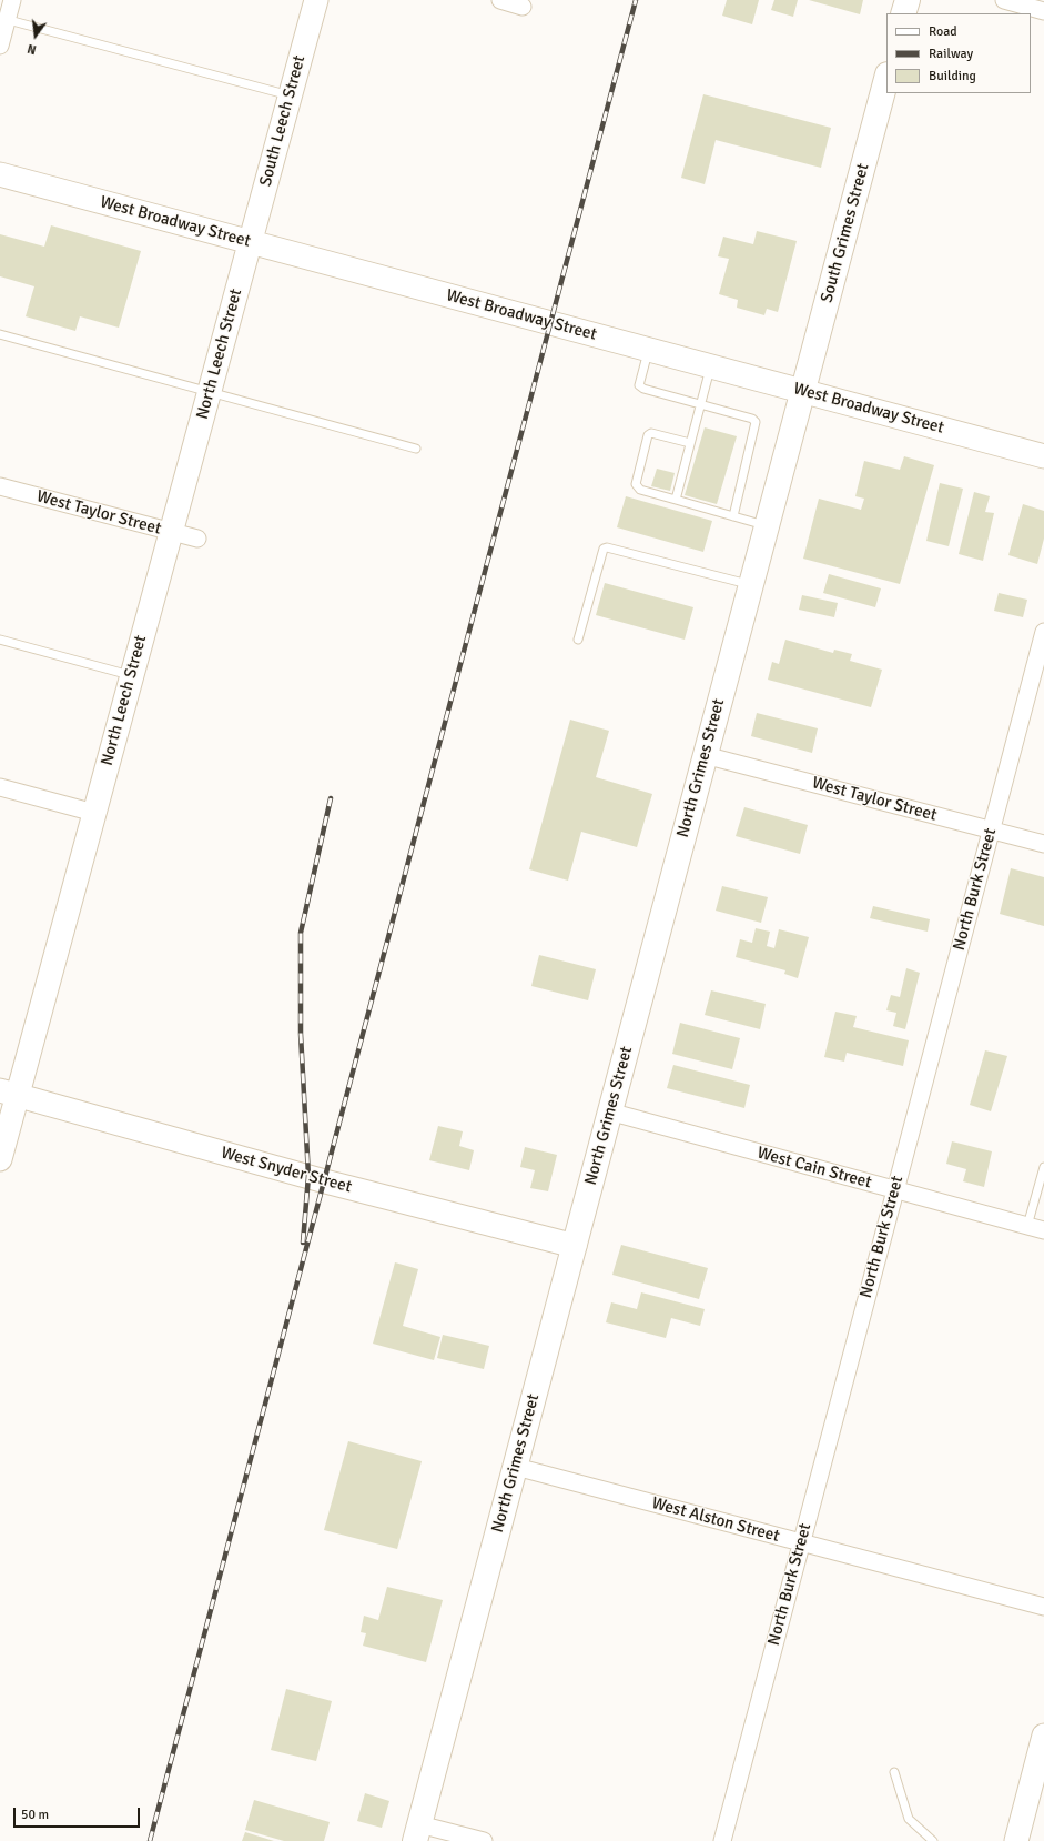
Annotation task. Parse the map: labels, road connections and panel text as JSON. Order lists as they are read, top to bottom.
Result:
{
  "streets": {
    "main road": ["South Grimes Street", "North Grimes Street"],
    "street": [
      "South Leech Street",
      "West Broadway Street",
      "North Leech Street",
      "West Taylor Street",
      "North Burk Street",
      "West Cain Street",
      "West Snyder Street",
      "West Alston Street"
    ]
  },
  "crossings": [
    ["South Leech Street", "West Broadway Street"],
    ["South Leech Street", "North Leech Street"],
    ["West Broadway Street", "South Grimes Street"],
    ["West Broadway Street", "North Leech Street"],
    ["West Broadway Street", "North Grimes Street"],
    ["South Grimes Street", "North Grimes Street"],
    ["North Leech Street", "West Taylor Street"],
    ["North Leech Street", "West Snyder Street"],
    ["West Taylor Street", "North Grimes Street"],
    ["West Taylor Street", "North Burk Street"],
    ["North Grimes Street", "West Cain Street"],
    ["North Grimes Street", "West Snyder Street"],
    ["North Grimes Street", "West Alston Street"],
    ["North Burk Street", "West Cain Street"],
    ["North Burk Street", "West Alston Street"]
  ],
  "legend": ["Road", "Railway", "Building"],
  "scale_bar": "50 m",
  "north": "bottom"
}
